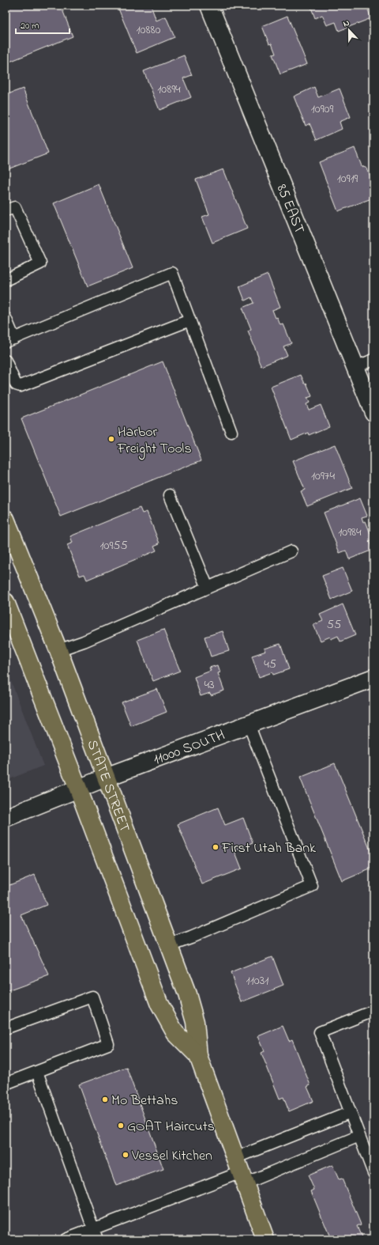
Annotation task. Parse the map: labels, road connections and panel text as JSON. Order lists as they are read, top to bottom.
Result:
{
  "streets": {
    "main road": ["STATE STREET"],
    "street": ["85 EAST", "11000 SOUTH"]
  },
  "crossings": [
    ["11000 SOUTH", "STATE STREET"]
  ],
  "places": [
    "Harbor Freight Tools",
    "First Utah Bank",
    "Mo Bettahs",
    "GOAT Haircuts",
    "Vessel Kitchen"
  ],
  "house_numbers": [
    "10880",
    "10894",
    "10909",
    "10919",
    "10974",
    "10984",
    "10955",
    "55",
    "45",
    "43",
    "11031"
  ],
  "scale_bar": "20 m",
  "north": "top"
}
